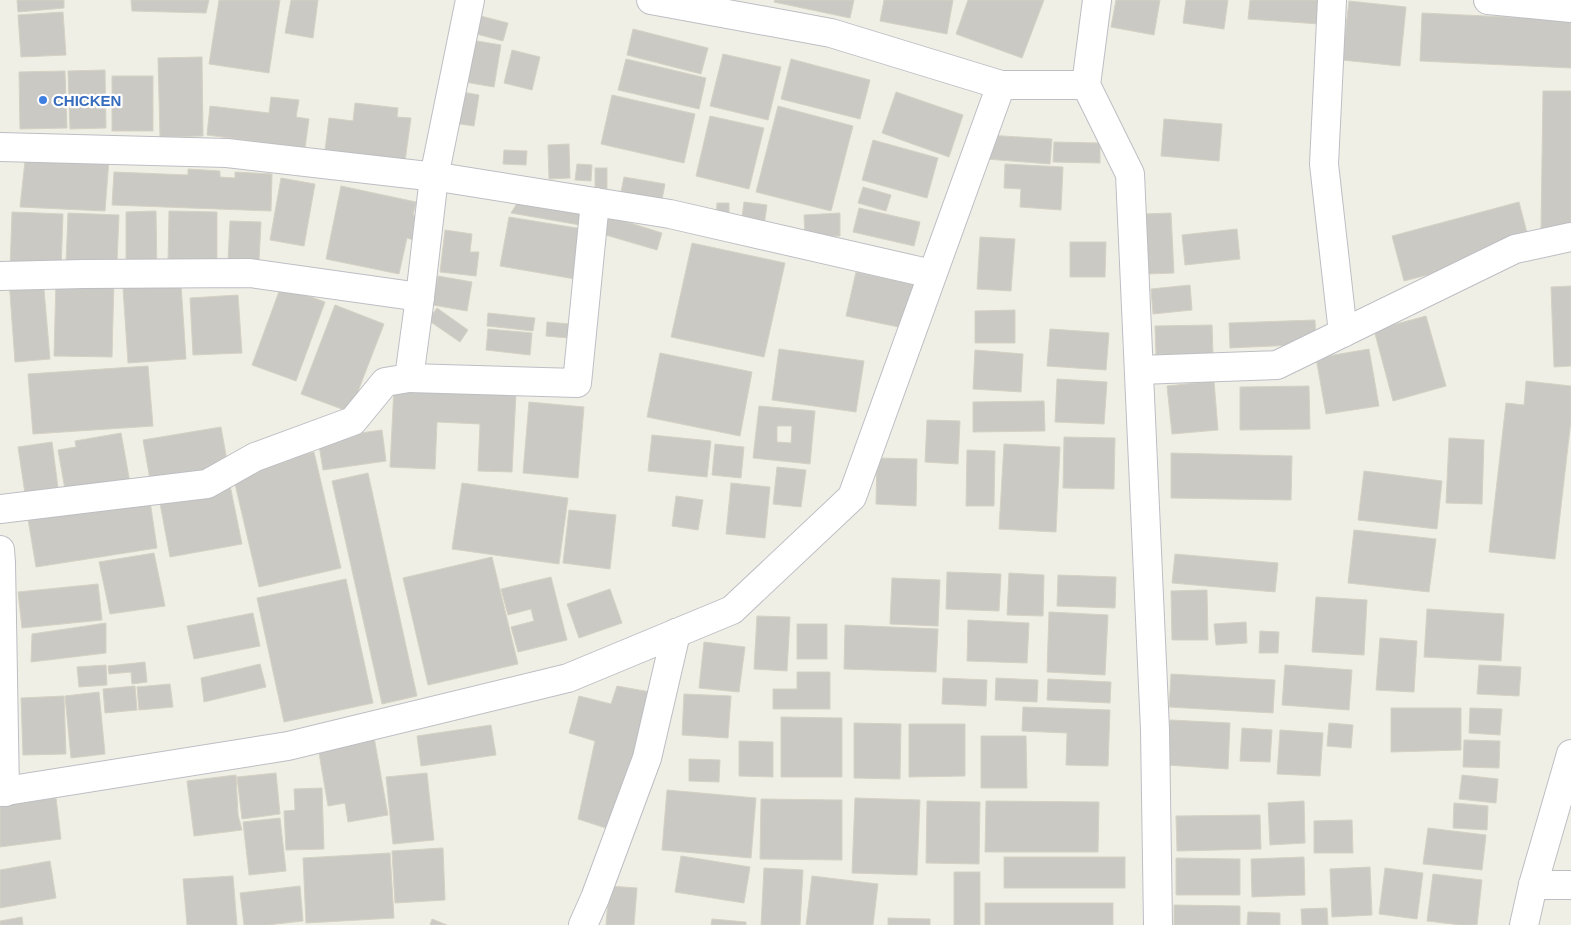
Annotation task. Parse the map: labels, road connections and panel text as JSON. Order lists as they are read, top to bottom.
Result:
{
  "places": ["CHICKEN"]
}
